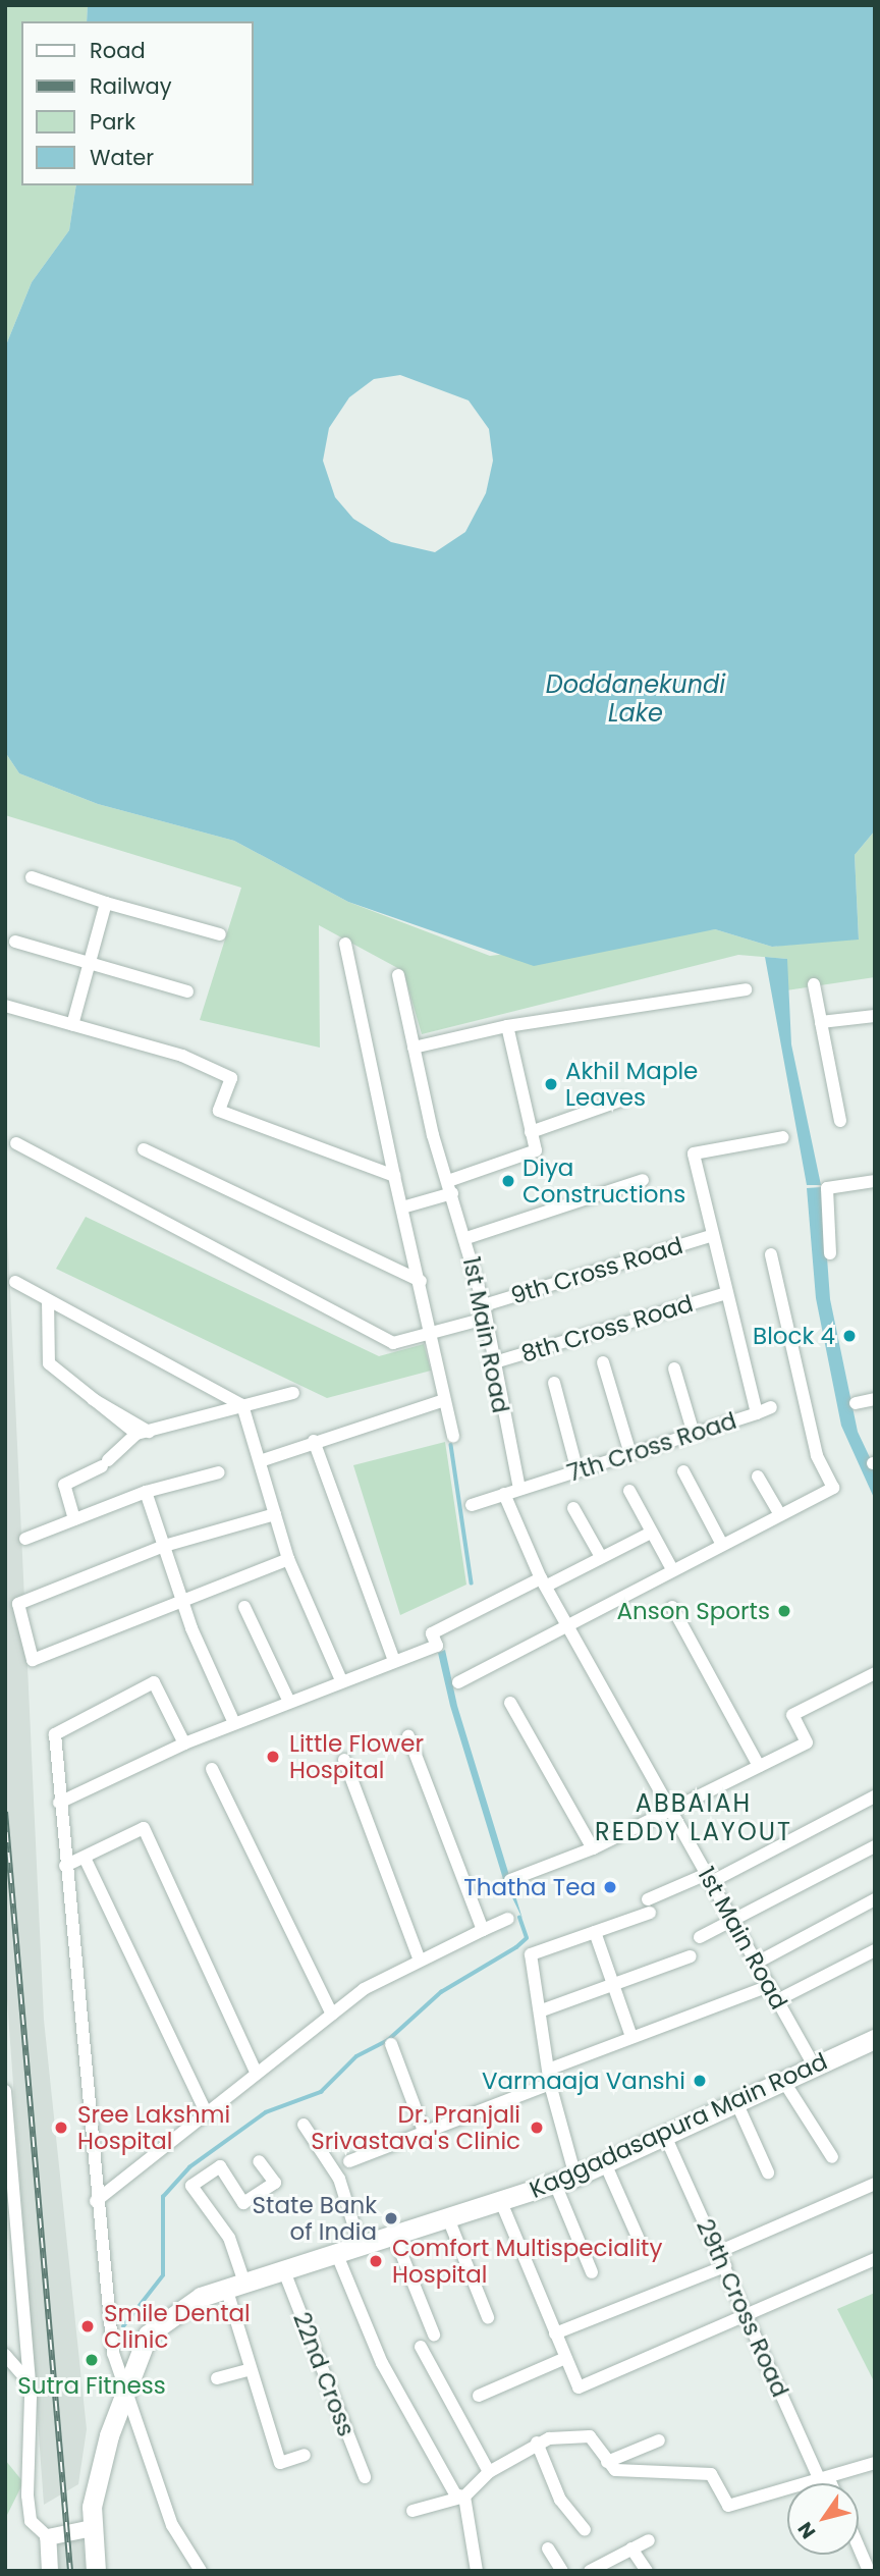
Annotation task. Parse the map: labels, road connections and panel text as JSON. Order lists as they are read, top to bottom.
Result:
{
  "streets": {
    "main road": ["Kaggadasapura Main Road"],
    "street": [
      "9th Cross Road",
      "8th Cross Road",
      "1st Main Road",
      "7th Cross Road",
      "29th Cross Road",
      "22nd Cross"
    ]
  },
  "crossings": [
    ["9th Cross Road", "1st Main Road"],
    ["9th Cross Road", "7th Cross Road"],
    ["8th Cross Road", "1st Main Road"],
    ["8th Cross Road", "7th Cross Road"],
    ["1st Main Road", "7th Cross Road"],
    ["1st Main Road", "Kaggadasapura Main Road"],
    ["Kaggadasapura Main Road", "29th Cross Road"],
    ["Kaggadasapura Main Road", "22nd Cross"]
  ],
  "districts": ["ABBAIAH REDDY LAYOUT"],
  "water": ["Doddanekundi Lake"],
  "places": [
    "Akhil Maple Leaves",
    "Diya Constructions",
    "Block 4",
    "Anson Sports",
    "Little Flower Hospital",
    "Thatha Tea",
    "Varmaaja Vanshi",
    "Sree Lakshmi Hospital",
    "Dr. Pranjali Srivastava's Clinic",
    "State Bank of India",
    "Comfort Multispeciality Hospital",
    "Smile Dental Clinic",
    "Sutra Fitness"
  ],
  "legend": [
    "Road",
    "Railway",
    "Park",
    "Water"
  ],
  "north": "bottom left"
}
